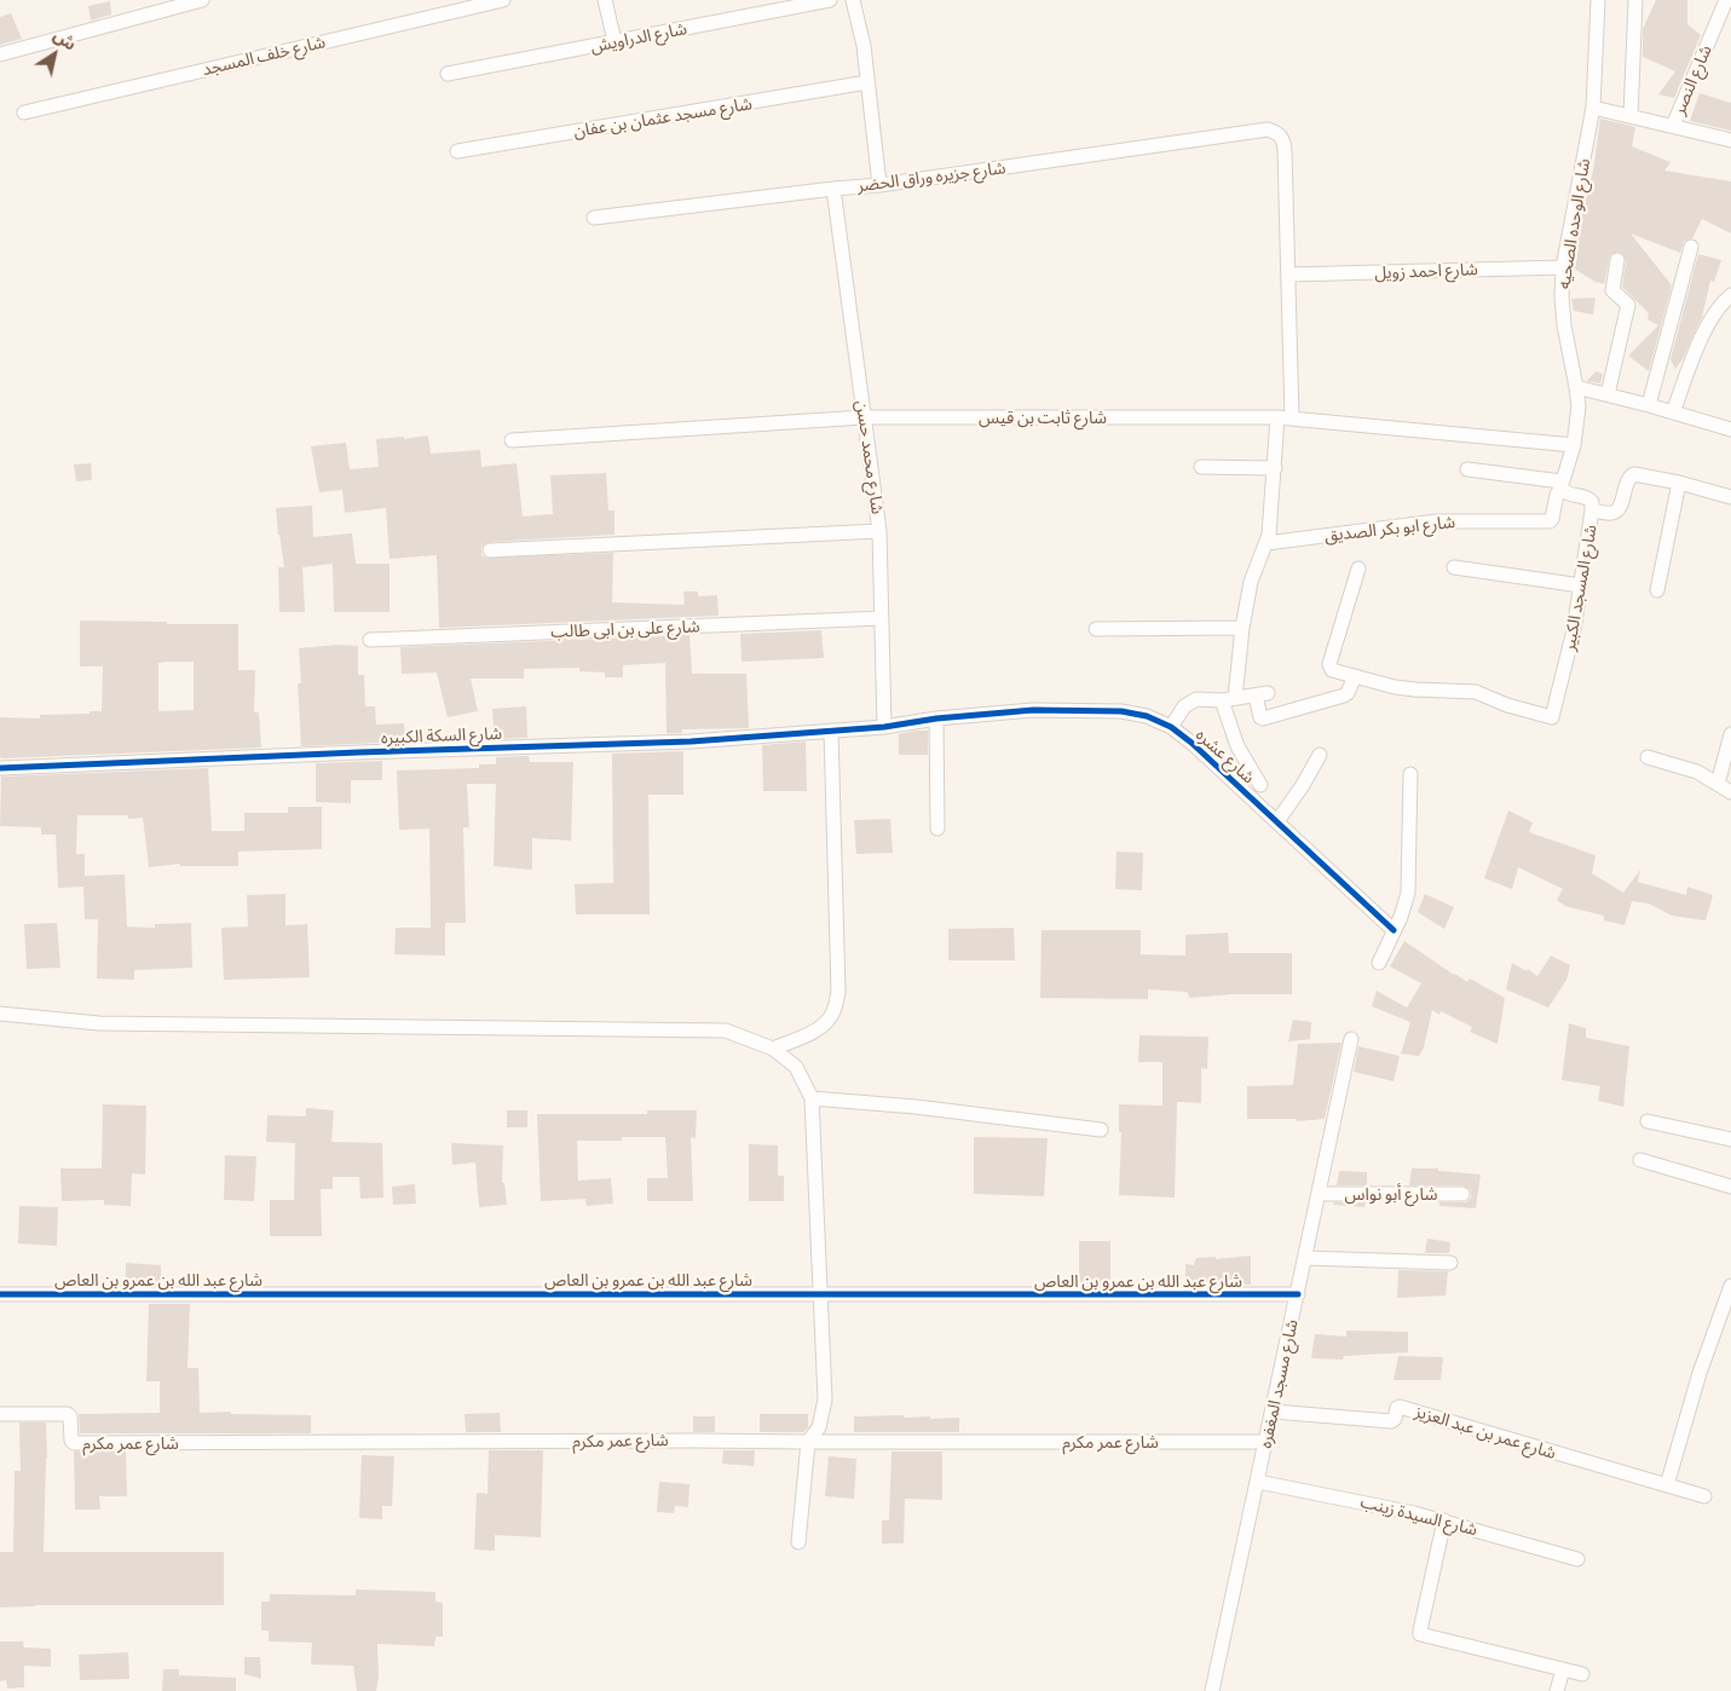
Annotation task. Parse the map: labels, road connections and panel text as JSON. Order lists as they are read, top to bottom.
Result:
{
  "streets": {
    "street": [
      "شارع الدراويش",
      "شارع خلف المسجد",
      "شارع النصر",
      "شارع مسجد عثمان بن عفان",
      "شارع جزيره وراق الحضر",
      "شارع الوحده الصحيه",
      "شارع احمد زويل",
      "شارع ثابت بن قيس",
      "شارع محمد حسن",
      "شارع ابو بكر الصديق",
      "شارع المسجد الكبير",
      "شارع على بن ابى طالب",
      "شارع السكة الكبيره",
      "شارع عشره",
      "شارع أبو نواس",
      "شارع عبد الله بن عمرو بن العاص",
      "شارع مسجد المغفره",
      "شارع عمر بن عبد العزيز",
      "شارع عمر مكرم",
      "شارع السيدة زينب"
    ]
  },
  "crossings": [
    ["شارع جزيره وراق الحضر", "شارع احمد زويل"],
    ["شارع جزيره وراق الحضر", "شارع محمد حسن"],
    ["شارع الوحده الصحيه", "شارع احمد زويل"],
    ["شارع الوحده الصحيه", "شارع ثابت بن قيس"],
    ["شارع ثابت بن قيس", "شارع محمد حسن"],
    ["شارع محمد حسن", "شارع على بن ابى طالب"],
    ["شارع محمد حسن", "شارع السكة الكبيره"],
    ["شارع محمد حسن", "شارع عشره"],
    ["شارع ابو بكر الصديق", "شارع المسجد الكبير"],
    ["شارع السكة الكبيره", "شارع عشره"],
    ["شارع أبو نواس", "شارع مسجد المغفره"],
    ["شارع عبد الله بن عمرو بن العاص", "شارع مسجد المغفره"],
    ["شارع مسجد المغفره", "شارع عمر بن عبد العزيز"],
    ["شارع مسجد المغفره", "شارع عمر مكرم"],
    ["شارع مسجد المغفره", "شارع السيدة زينب"]
  ],
  "north": "top right"
}
